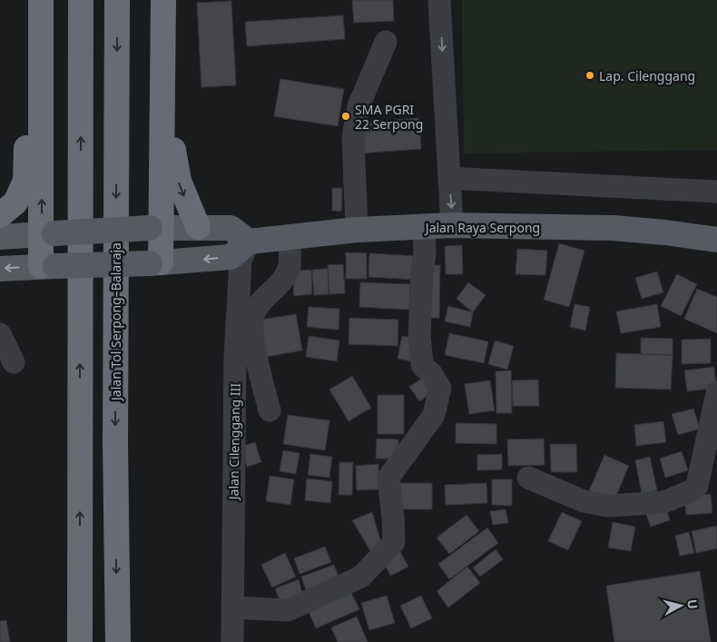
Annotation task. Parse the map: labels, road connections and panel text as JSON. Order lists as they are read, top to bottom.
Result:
{
  "streets": {
    "highway": ["Jalan Tol Serpong–Balaraja"],
    "main road": ["Jalan Raya Serpong"],
    "street": ["Jalan Cilenggang III"]
  },
  "crossings": [
    ["Jalan Raya Serpong", "Jalan Cilenggang III"]
  ],
  "places": ["Lap. Cilenggang", "SMA PGRI 22 Serpong"],
  "north": "right"
}
